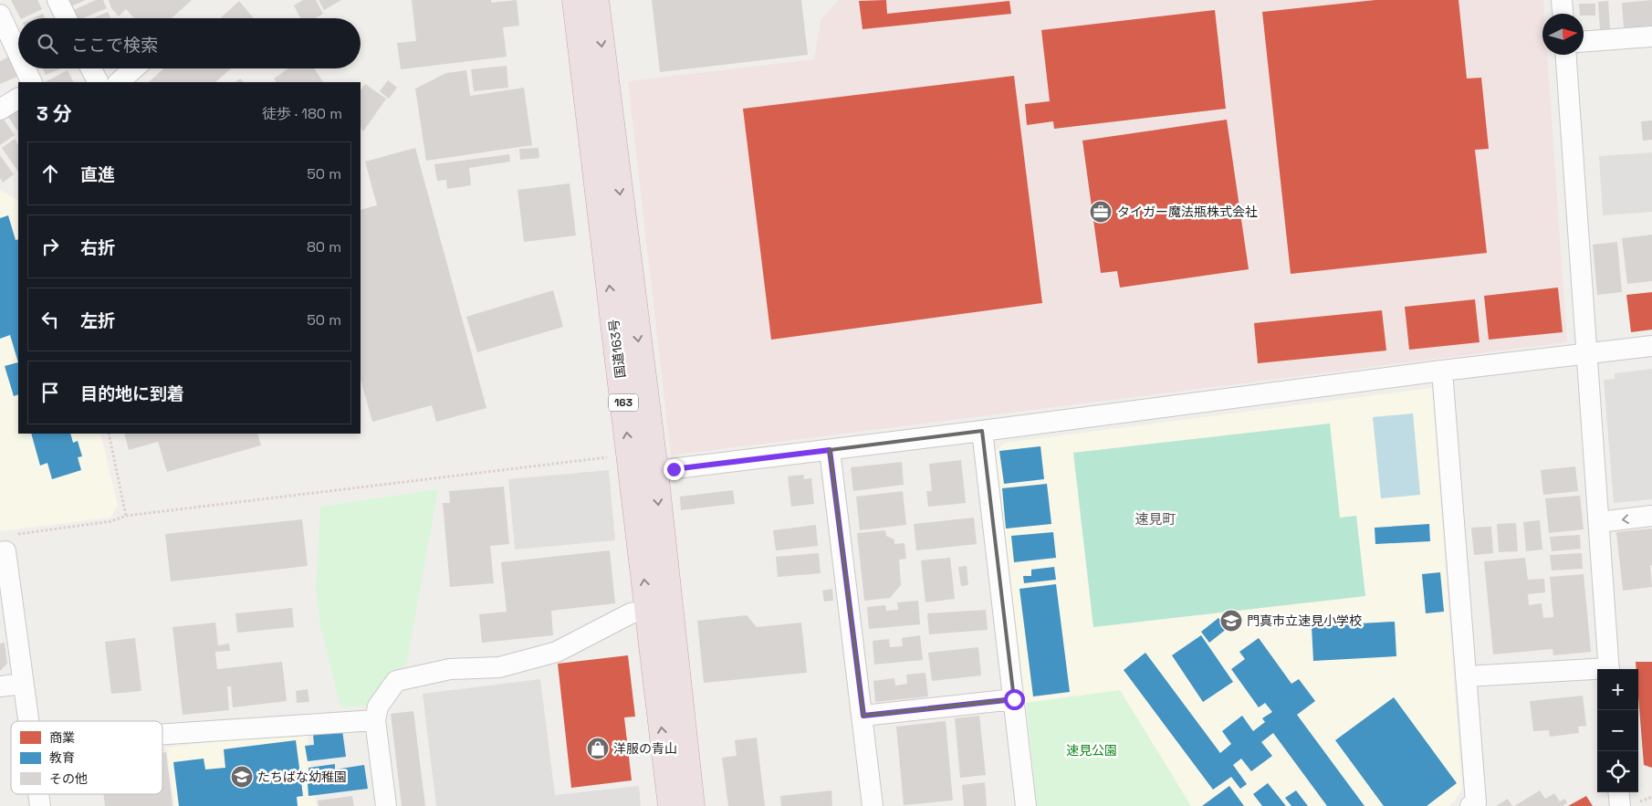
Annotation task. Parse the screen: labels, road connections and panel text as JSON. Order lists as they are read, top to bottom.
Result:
{
  "streets": {
    "highway": ["国道163号", "163"]
  },
  "districts": ["速見町"],
  "parks": ["速見公園"],
  "places": {
    "office": ["タイガー魔法瓶株式会社"],
    "school or university": ["門真市立速見小学校", "たちばな幼稚園"],
    "shop": ["洋服の青山"]
  },
  "legend": ["商業", "教育", "その他"],
  "north": "right",
  "page": {
    "search": "ここで検索",
    "heading": ["3 分", "徒歩 · 180 m"],
    "list": [
      ["直進", "50 m"],
      ["右折", "80 m"],
      ["左折", "50 m"],
      "目的地に到着"
    ],
    "map_buttons": ["+", "−"]
  }
}
